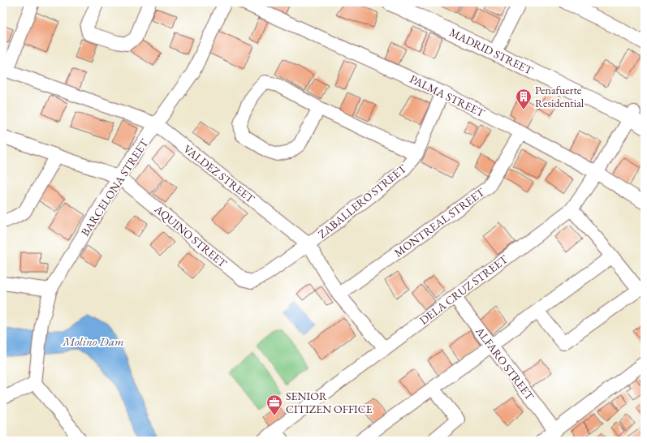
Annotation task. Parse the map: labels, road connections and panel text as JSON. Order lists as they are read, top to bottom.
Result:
{
  "streets": {
    "street": [
      "MADRID STREET",
      "PALMA STREET",
      "VALDEZ STREET",
      "BARCELONA STREET",
      "ZABALLERO STREET",
      "MONTREAL STREET",
      "AQUINO STREET",
      "DELA CRUZ STREET",
      "ALFARO STREET"
    ]
  },
  "crossings": [
    ["MADRID STREET", "DELA CRUZ STREET"],
    ["PALMA STREET", "ZABALLERO STREET"],
    ["PALMA STREET", "MONTREAL STREET"],
    ["PALMA STREET", "DELA CRUZ STREET"],
    ["VALDEZ STREET", "BARCELONA STREET"],
    ["VALDEZ STREET", "ZABALLERO STREET"],
    ["VALDEZ STREET", "MONTREAL STREET"],
    ["VALDEZ STREET", "DELA CRUZ STREET"],
    ["BARCELONA STREET", "AQUINO STREET"],
    ["ZABALLERO STREET", "AQUINO STREET"],
    ["DELA CRUZ STREET", "ALFARO STREET"]
  ],
  "water": ["Molino Dam"],
  "places": {
    "building": ["Penafuerte Residential"],
    "office": ["SENIOR CITIZEN OFFICE"]
  }
}
